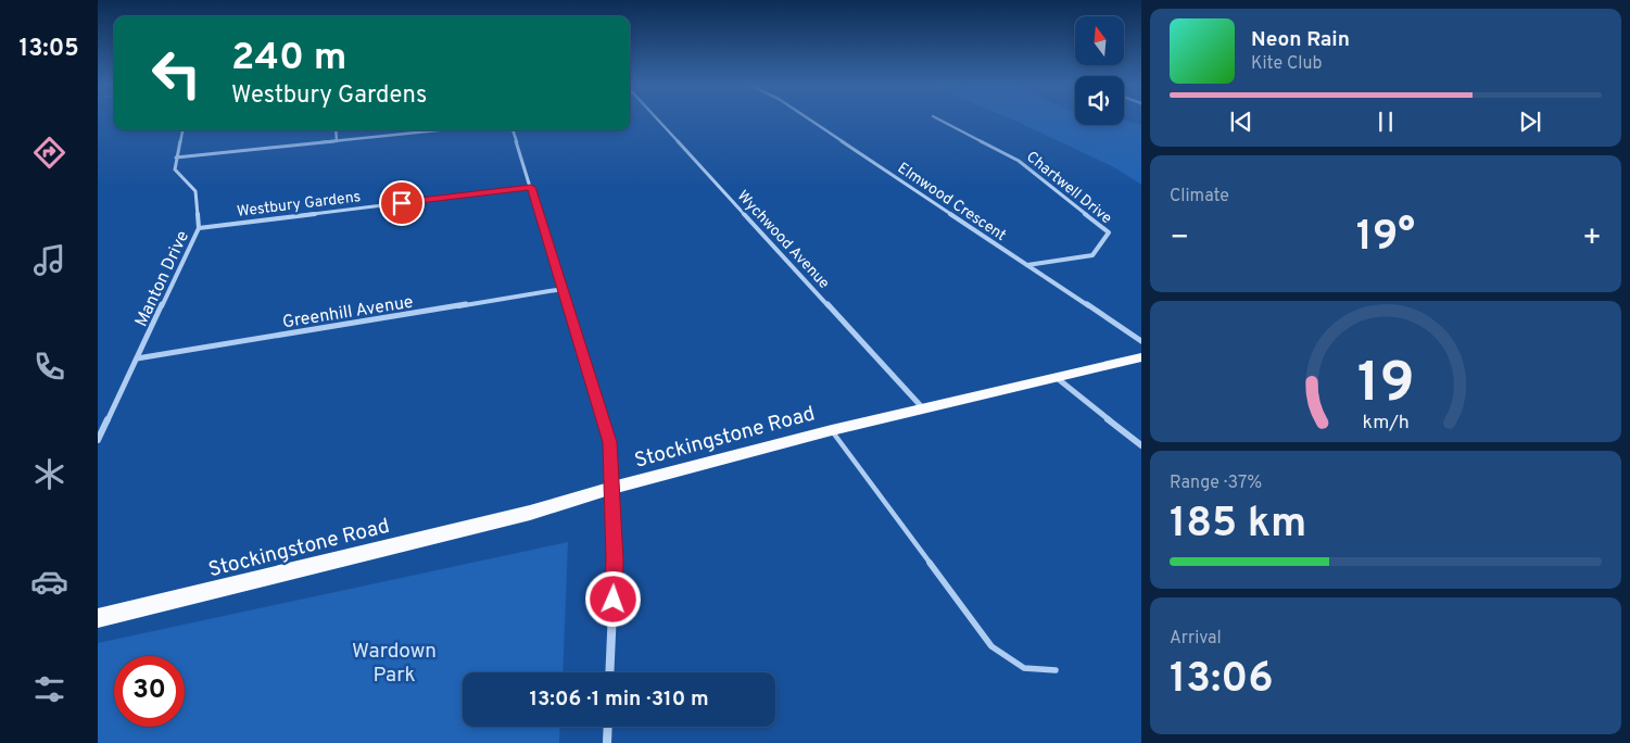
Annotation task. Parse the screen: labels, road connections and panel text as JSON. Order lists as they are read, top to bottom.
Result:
{
  "streets": {
    "main road": ["Stockingstone Road"],
    "street": [
      "Chartwell Drive",
      "Elmwood Crescent",
      "Westbury Gardens",
      "Wychwood Avenue",
      "Manton Drive",
      "Greenhill Avenue"
    ]
  },
  "crossings": [
    ["Chartwell Drive", "Elmwood Crescent"],
    ["Westbury Gardens", "Manton Drive"],
    ["Wychwood Avenue", "Stockingstone Road"],
    ["Manton Drive", "Greenhill Avenue"]
  ],
  "parks": ["Wardown Park"],
  "north": "top",
  "page": {
    "tabs": "13:05",
    "turn": ["240 m", "Westbury Gardens"],
    "song": ["Neon Rain", "Kite Club"],
    "tile": [
      "Climate",
      ["Range · 37%", "185 km"],
      ["Arrival", "13:06"]
    ],
    "heat": ["−", "19°", "+"],
    "limit": "30",
    "trip": "13:06 · 1 min · 310 m",
    "gauge": ["19", "km/h"]
  }
}
